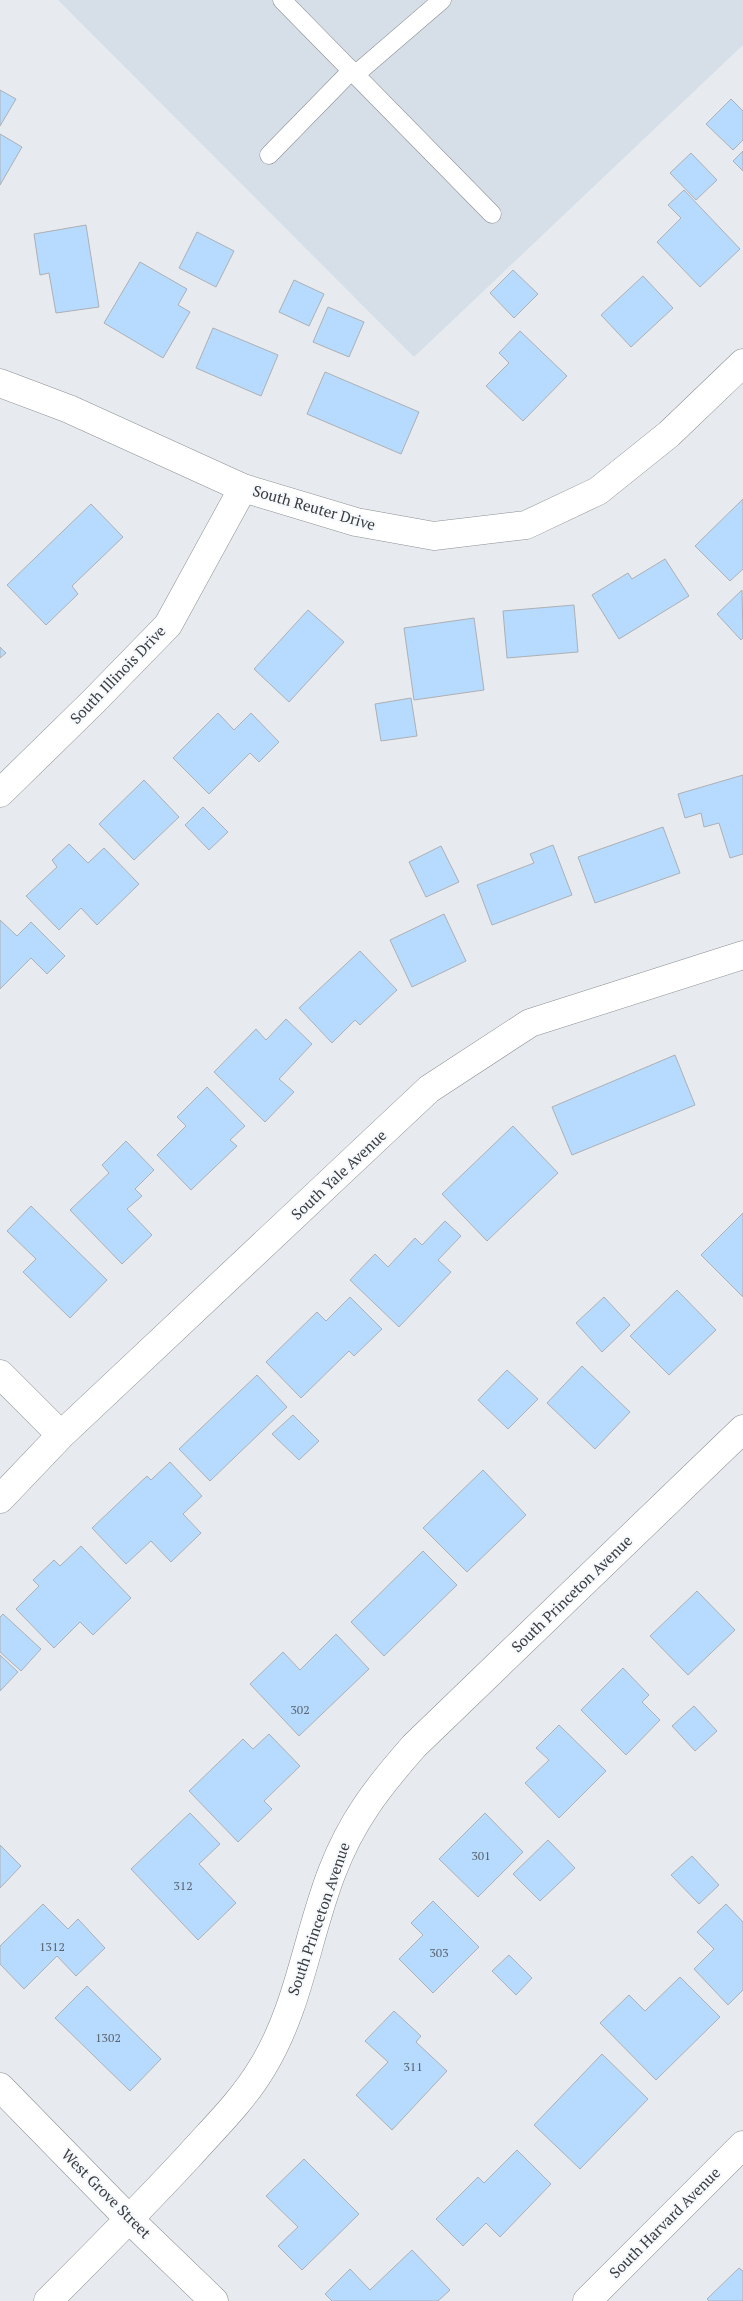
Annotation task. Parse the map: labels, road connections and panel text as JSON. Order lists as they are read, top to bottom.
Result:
{
  "streets": {
    "street": [
      "South Reuter Drive",
      "South Illinois Drive",
      "South Yale Avenue",
      "South Princeton Avenue",
      "West Grove Street",
      "South Harvard Avenue"
    ]
  },
  "crossings": [
    ["South Reuter Drive", "South Illinois Drive"],
    ["South Princeton Avenue", "West Grove Street"]
  ],
  "house_numbers": [
    "302",
    "301",
    "312",
    "1312",
    "303",
    "1302",
    "311"
  ]
}
